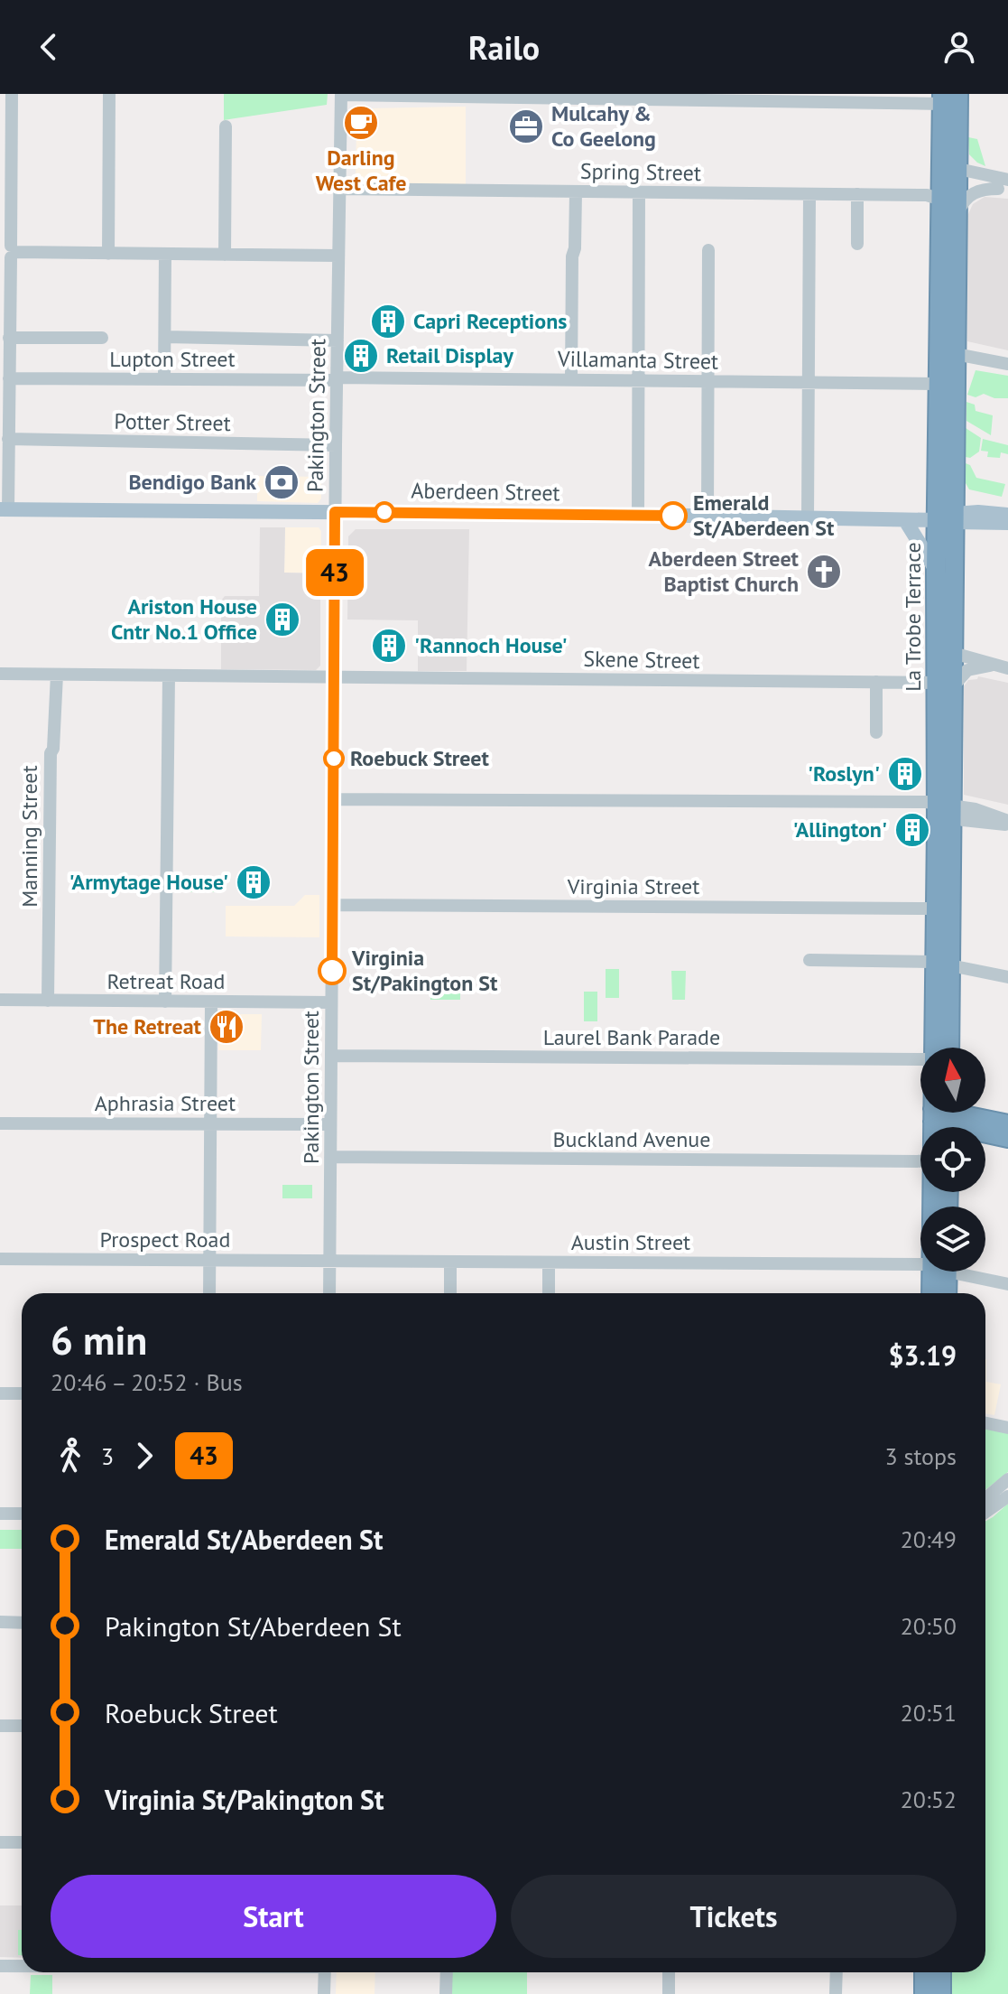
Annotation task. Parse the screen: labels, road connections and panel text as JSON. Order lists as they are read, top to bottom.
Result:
{
  "streets": {
    "highway": ["La Trobe Terrace"],
    "main road": ["Aberdeen Street"],
    "street": [
      "Spring Street",
      "Lupton Street",
      "Villamanta Street",
      "Pakington Street",
      "Potter Street",
      "Skene Street",
      "Manning Street",
      "Virginia Street",
      "Retreat Road",
      "Laurel Bank Parade",
      "Aphrasia Street",
      "Buckland Avenue",
      "Prospect Road",
      "Austin Street"
    ]
  },
  "crossings": [
    ["Spring Street", "Pakington Street"],
    ["Spring Street", "La Trobe Terrace"],
    ["Lupton Street", "Villamanta Street"],
    ["Lupton Street", "Pakington Street"],
    ["Villamanta Street", "Pakington Street"],
    ["Villamanta Street", "La Trobe Terrace"],
    ["Pakington Street", "Potter Street"],
    ["Pakington Street", "Aberdeen Street"],
    ["Pakington Street", "Skene Street"],
    ["Pakington Street", "Virginia Street"],
    ["Pakington Street", "Retreat Road"],
    ["Pakington Street", "Laurel Bank Parade"],
    ["Pakington Street", "Aphrasia Street"],
    ["Pakington Street", "Buckland Avenue"],
    ["Pakington Street", "Prospect Road"],
    ["Pakington Street", "Austin Street"],
    ["Aberdeen Street", "La Trobe Terrace"],
    ["La Trobe Terrace", "Skene Street"],
    ["La Trobe Terrace", "Virginia Street"],
    ["Skene Street", "Manning Street"],
    ["Manning Street", "Retreat Road"],
    ["Prospect Road", "Austin Street"]
  ],
  "places": {
    "cafe": ["Darling West Cafe"],
    "office": ["Mulcahy & Co Geelong"],
    "building": [
      "Capri Receptions",
      "Retail Display",
      "Ariston House Cntr No.1 Office",
      "'Rannoch House'",
      "'Roslyn'",
      "'Allington'",
      "'Armytage House'"
    ],
    "bank": ["Bendigo Bank"],
    "other": ["Emerald St/Aberdeen St", "Roebuck Street", "Virginia St/Pakington St"],
    "church": ["Aberdeen Street Baptist Church"],
    "restaurant": ["The Retreat"]
  },
  "lines": ["bus line 43"],
  "north": "top",
  "page": {
    "header": "Railo",
    "on_map": "43",
    "heading": ["6 min", "20:46 – 20:52 · Bus", "$3.19"],
    "legs": ["3", "43", "3 stops"],
    "list": [
      {
        "name": "Emerald St/Aberdeen St",
        "value": "20:49"
      },
      {
        "name": "Pakington St/Aberdeen St",
        "value": "20:50"
      },
      {
        "name": "Roebuck Street",
        "value": "20:51"
      },
      {
        "name": "Virginia St/Pakington St",
        "value": "20:52"
      }
    ],
    "buttons": ["Start", "Tickets"]
  }
}
